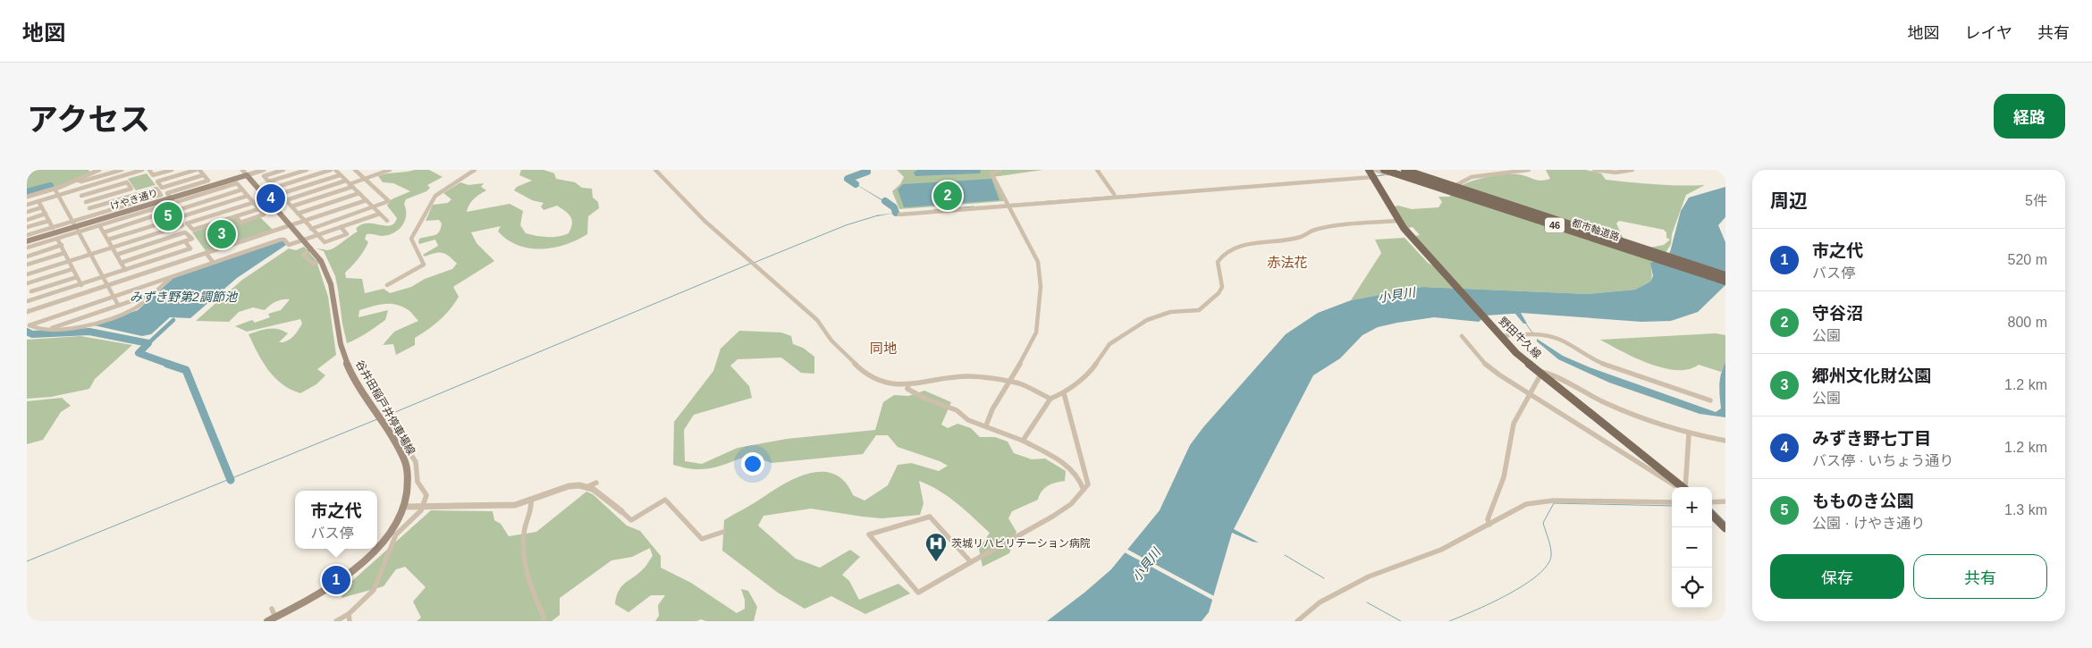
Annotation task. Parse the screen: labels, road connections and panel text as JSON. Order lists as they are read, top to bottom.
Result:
{
  "streets": {
    "main road": [
      "けやき通り",
      "46",
      "都市軸道路",
      "野田牛久線",
      "谷井田稲戸井停車場線"
    ]
  },
  "crossings": [
    ["けやき通り", "谷井田稲戸井停車場線"]
  ],
  "districts": ["赤法花", "同地"],
  "water": ["小貝川", "みずき野第2調節池"],
  "places": {
    "hospital": ["茨城リハビリテーション病院"]
  },
  "page": {
    "header": "地図",
    "nav": ["地図", "レイヤ", "共有"],
    "title": "アクセス",
    "buttons": [
      "経路",
      ["保存", "共有"]
    ],
    "heading": ["周辺", "5件"],
    "pins": [
      "2",
      "4",
      "5",
      "3",
      "1"
    ],
    "list": [
      {
        "mark": "1",
        "name": "市之代",
        "note": "バス停",
        "value": "520 m"
      },
      {
        "mark": "2",
        "name": "守谷沼",
        "note": "公園",
        "value": "800 m"
      },
      {
        "mark": "3",
        "name": "郷州文化財公園",
        "note": "公園",
        "value": "1.2 km"
      },
      {
        "mark": "4",
        "name": "みずき野七丁目",
        "note": "バス停 · いちょう通り",
        "value": "1.2 km"
      },
      {
        "mark": "5",
        "name": "もものき公園",
        "note": "公園 · けやき通り",
        "value": "1.3 km"
      }
    ],
    "map_buttons": ["+", "−"],
    "popup": ["市之代", "バス停"]
  }
}
